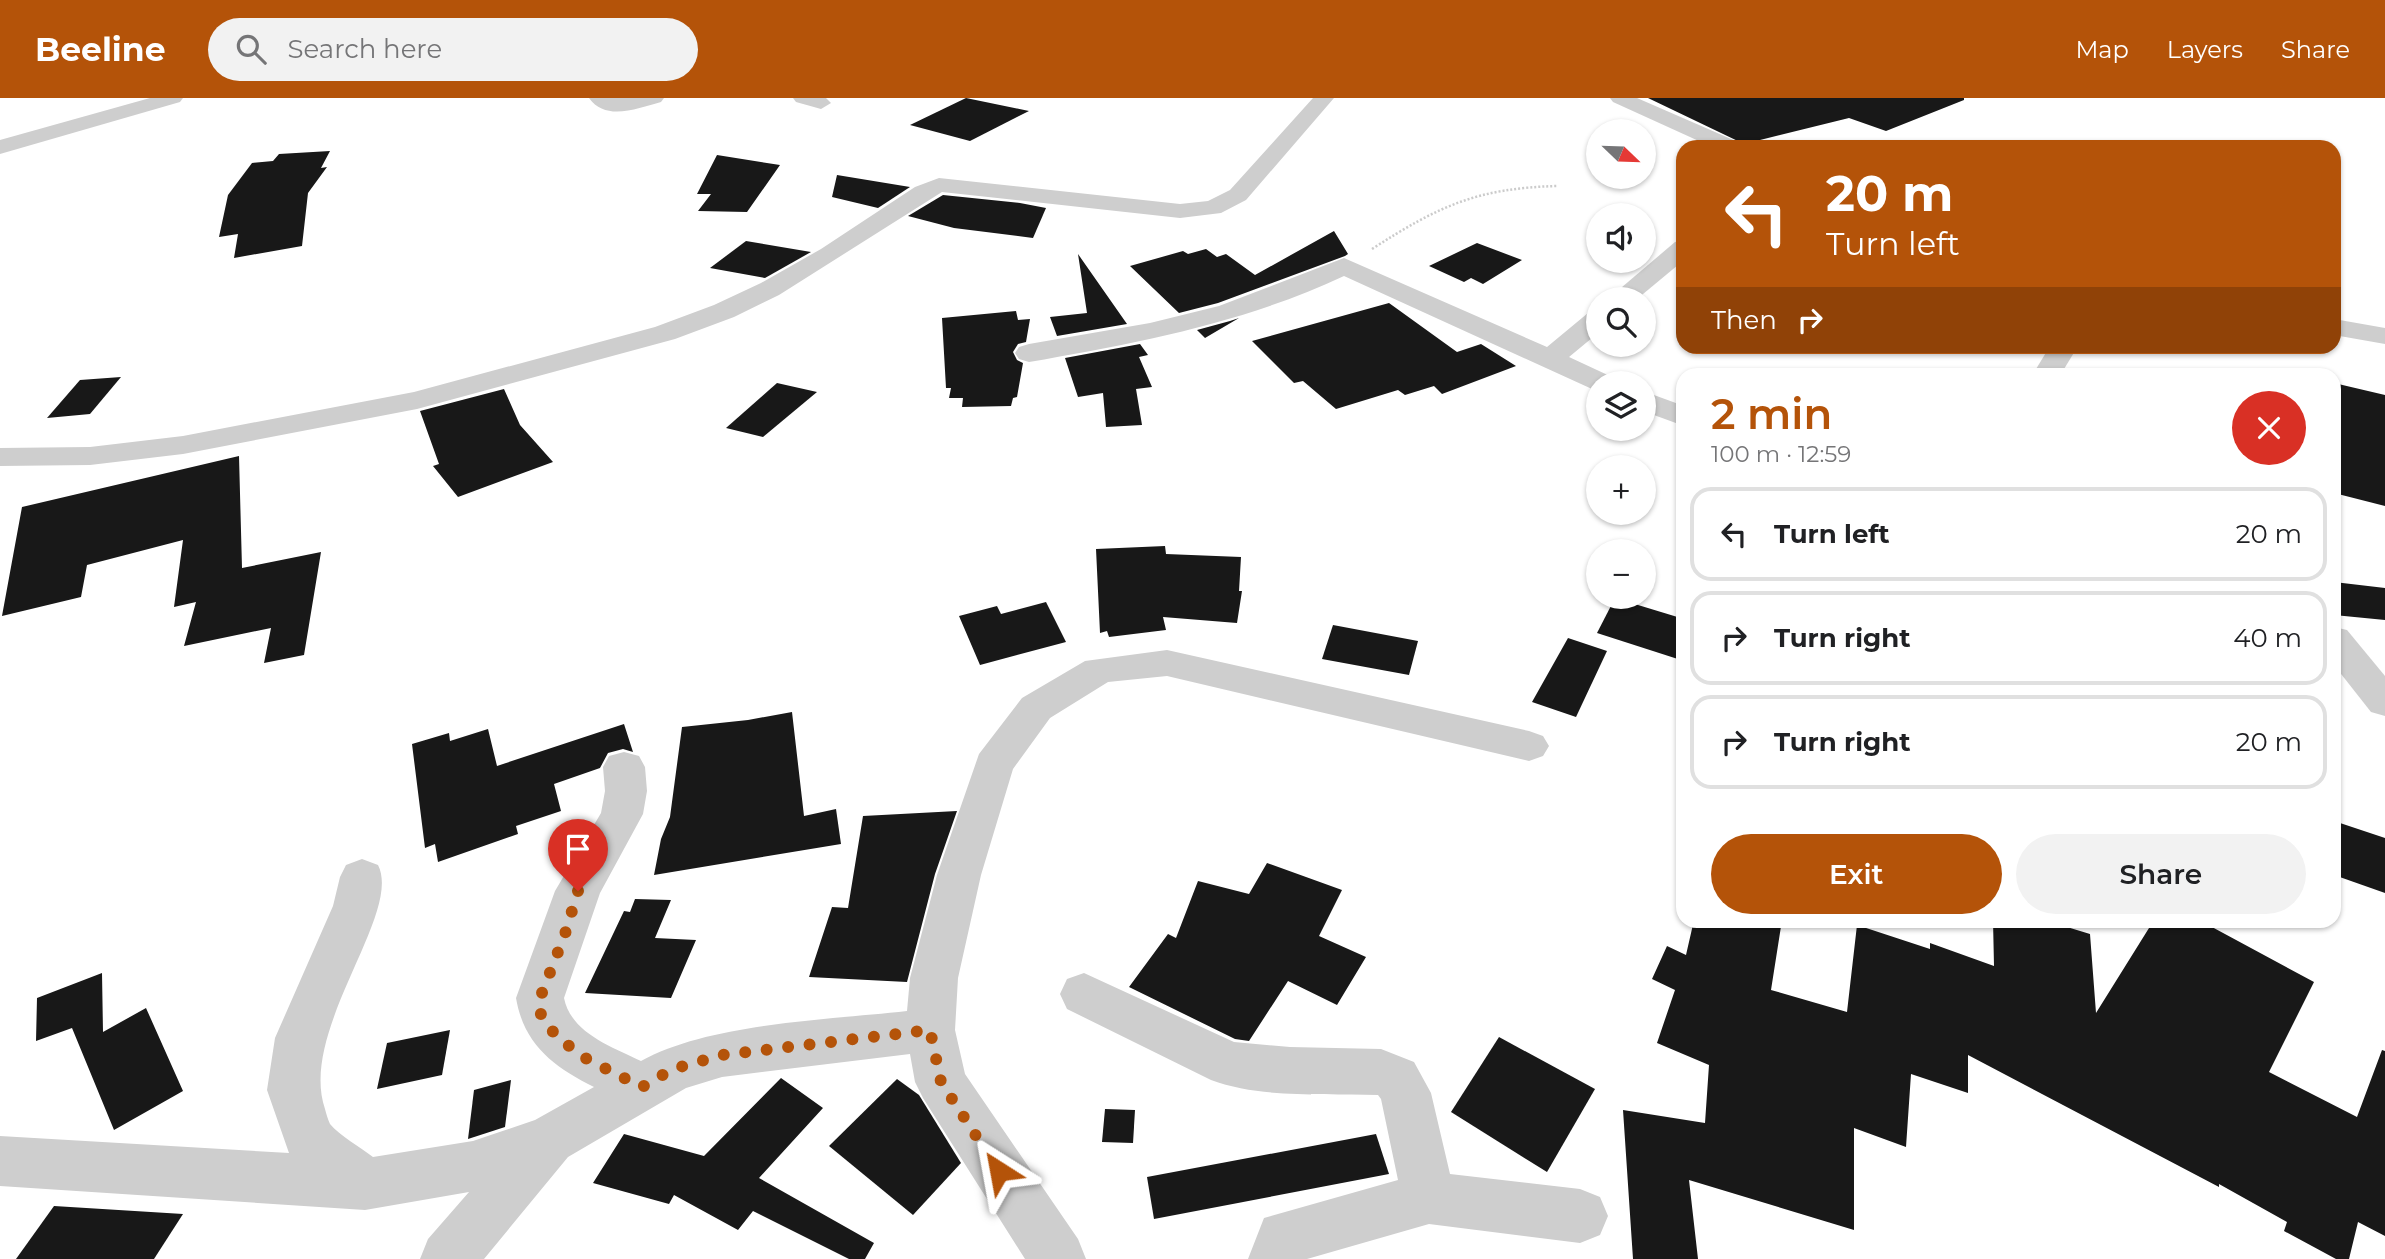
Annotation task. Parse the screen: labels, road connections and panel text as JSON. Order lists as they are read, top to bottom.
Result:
{
  "north": "bottom right",
  "page": {
    "header": "Beeline",
    "search": "Search here",
    "nav": ["Map", "Layers", "Share"],
    "map_buttons": ["+", "−"],
    "turn": ["20 m", "Turn left"],
    "then": "Then",
    "heading": ["2 min", "100 m · 12:59"],
    "list": [
      {
        "name": "Turn left",
        "value": "20 m"
      },
      {
        "name": "Turn right",
        "value": "40 m"
      },
      {
        "name": "Turn right",
        "value": "20 m"
      }
    ],
    "buttons": ["Exit", "Share"]
  }
}
